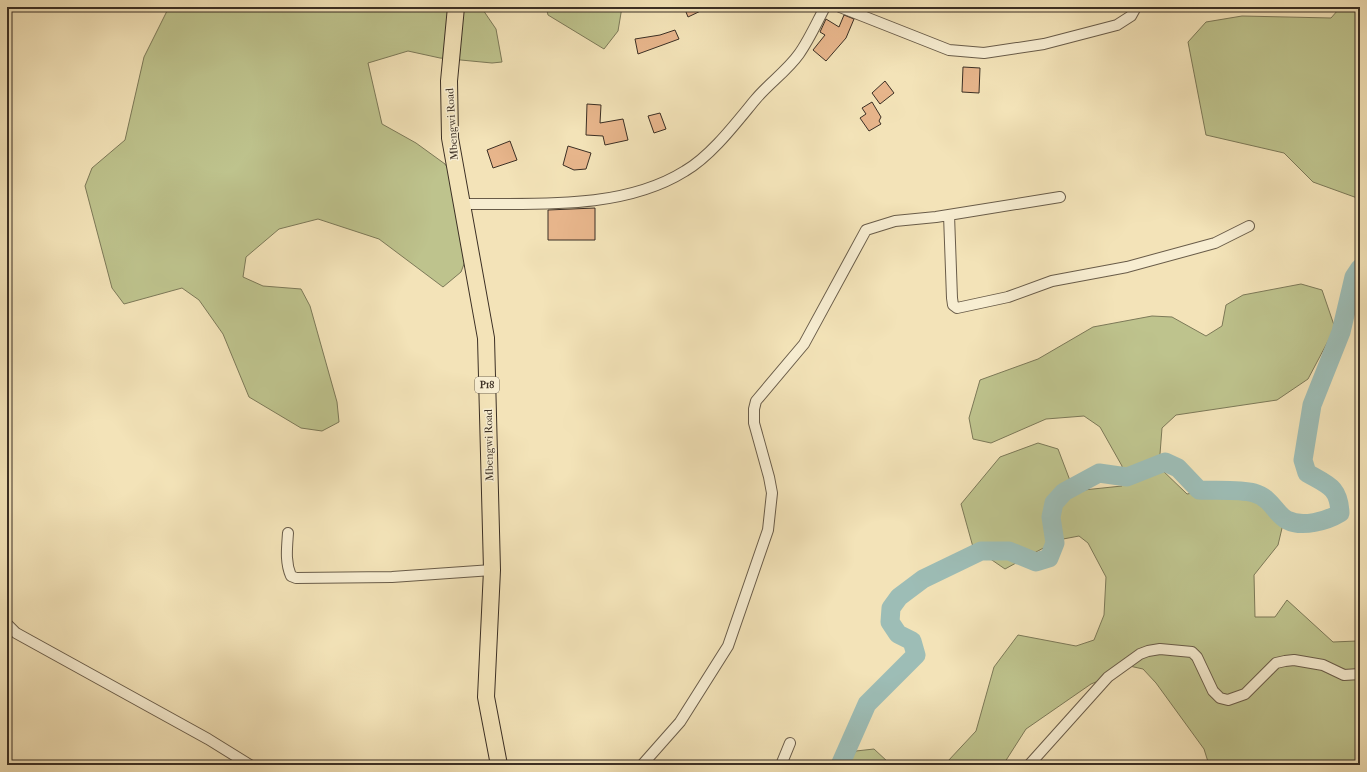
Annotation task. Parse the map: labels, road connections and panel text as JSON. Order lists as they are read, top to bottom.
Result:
{
  "streets": {
    "main road": ["Mbengwi Road", "P18"]
  }
}
